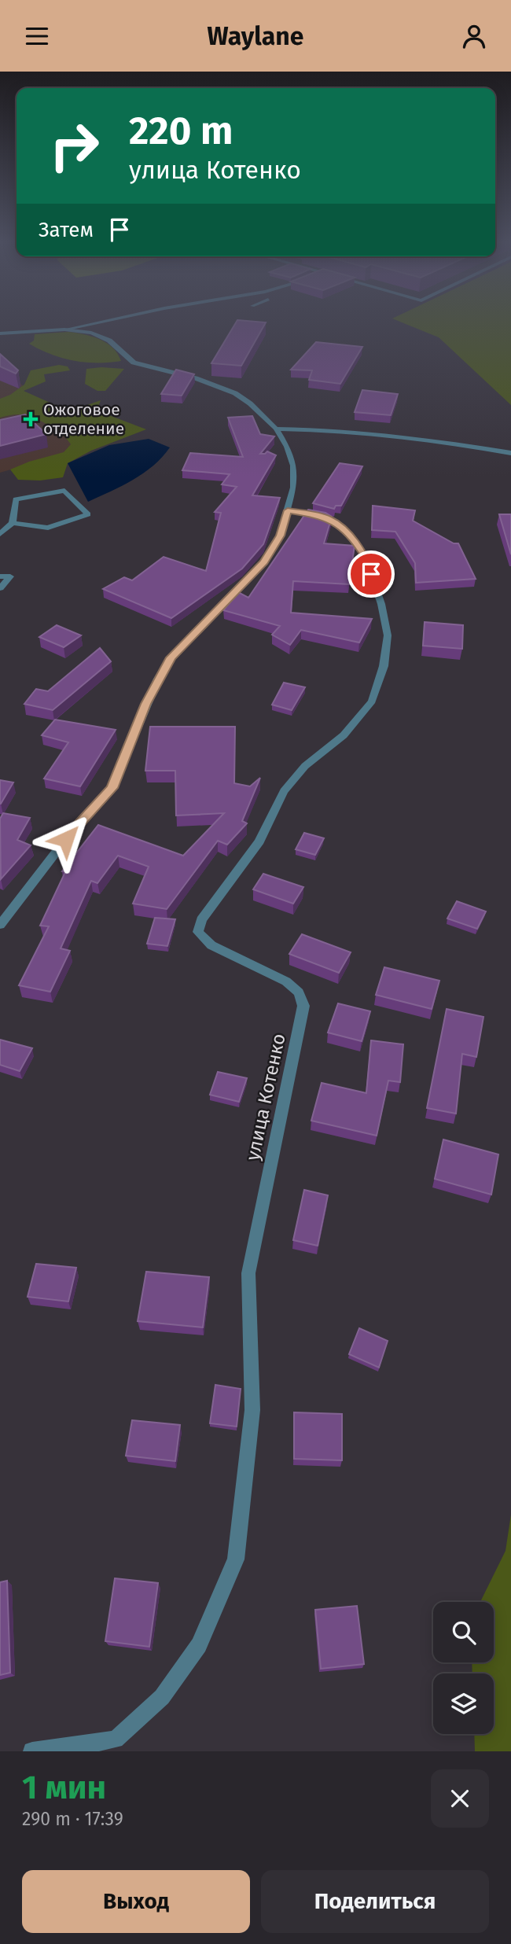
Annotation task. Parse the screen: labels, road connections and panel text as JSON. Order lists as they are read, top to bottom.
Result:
{
  "streets": {
    "street": ["улица Котенко"]
  },
  "places": {
    "health": ["Ожоговое отделение"]
  },
  "page": {
    "header": "Waylane",
    "turn": ["220 m", "улица Котенко"],
    "then": "Затем",
    "heading": ["1 мин", "290 m · 17:39"],
    "buttons": ["Выход", "Поделиться"]
  }
}
